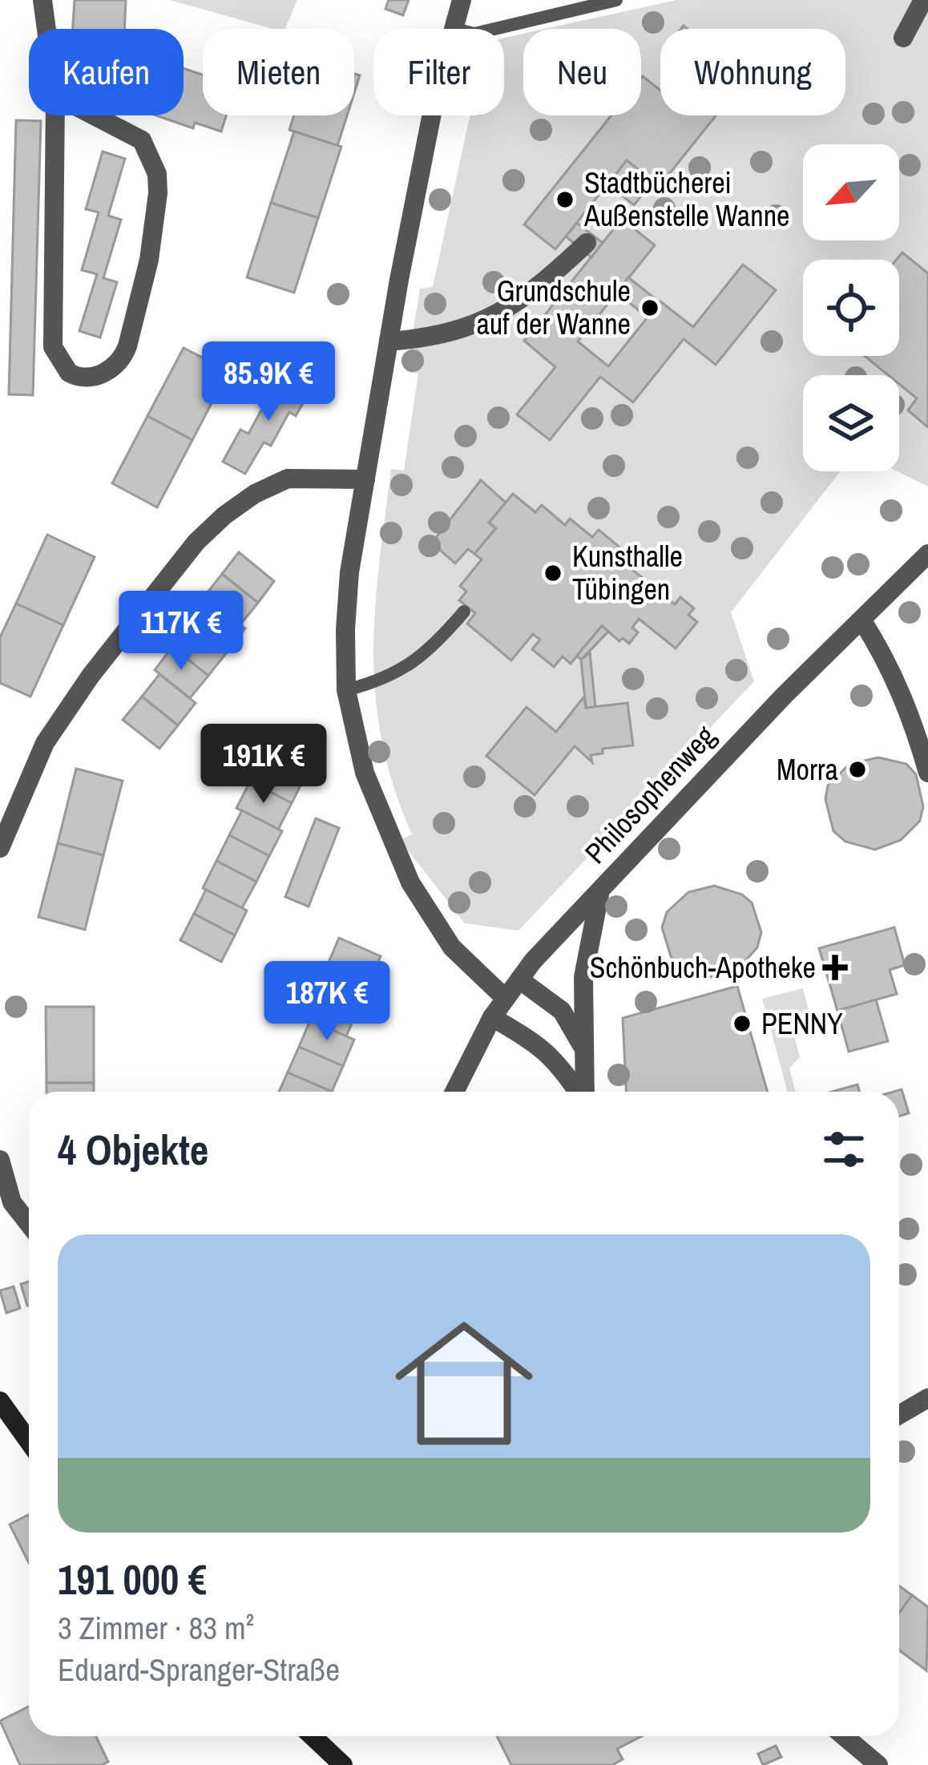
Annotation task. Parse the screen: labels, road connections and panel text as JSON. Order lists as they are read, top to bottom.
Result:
{
  "streets": {
    "street": ["Philosophenweg"]
  },
  "places": {
    "other": [
      "Stadtbücherei Außenstelle Wanne",
      "Grundschule auf der Wanne",
      "Kunsthalle Tübingen",
      "Morra",
      "PENNY"
    ],
    "health": ["Schönbuch-Apotheke"]
  },
  "north": "bottom left",
  "page": {
    "chip": [
      "Kaufen",
      "Mieten",
      "Filter",
      "Neu",
      "Wohnung"
    ],
    "price": [
      "85.9K €",
      "117K €",
      "191K €",
      "187K €"
    ],
    "heading": "4 Objekte",
    "list": [
      {
        "name": "191 000 €",
        "note": "3 Zimmer · 83 m² · Eduard-Spranger-Straße"
      }
    ]
  }
}
